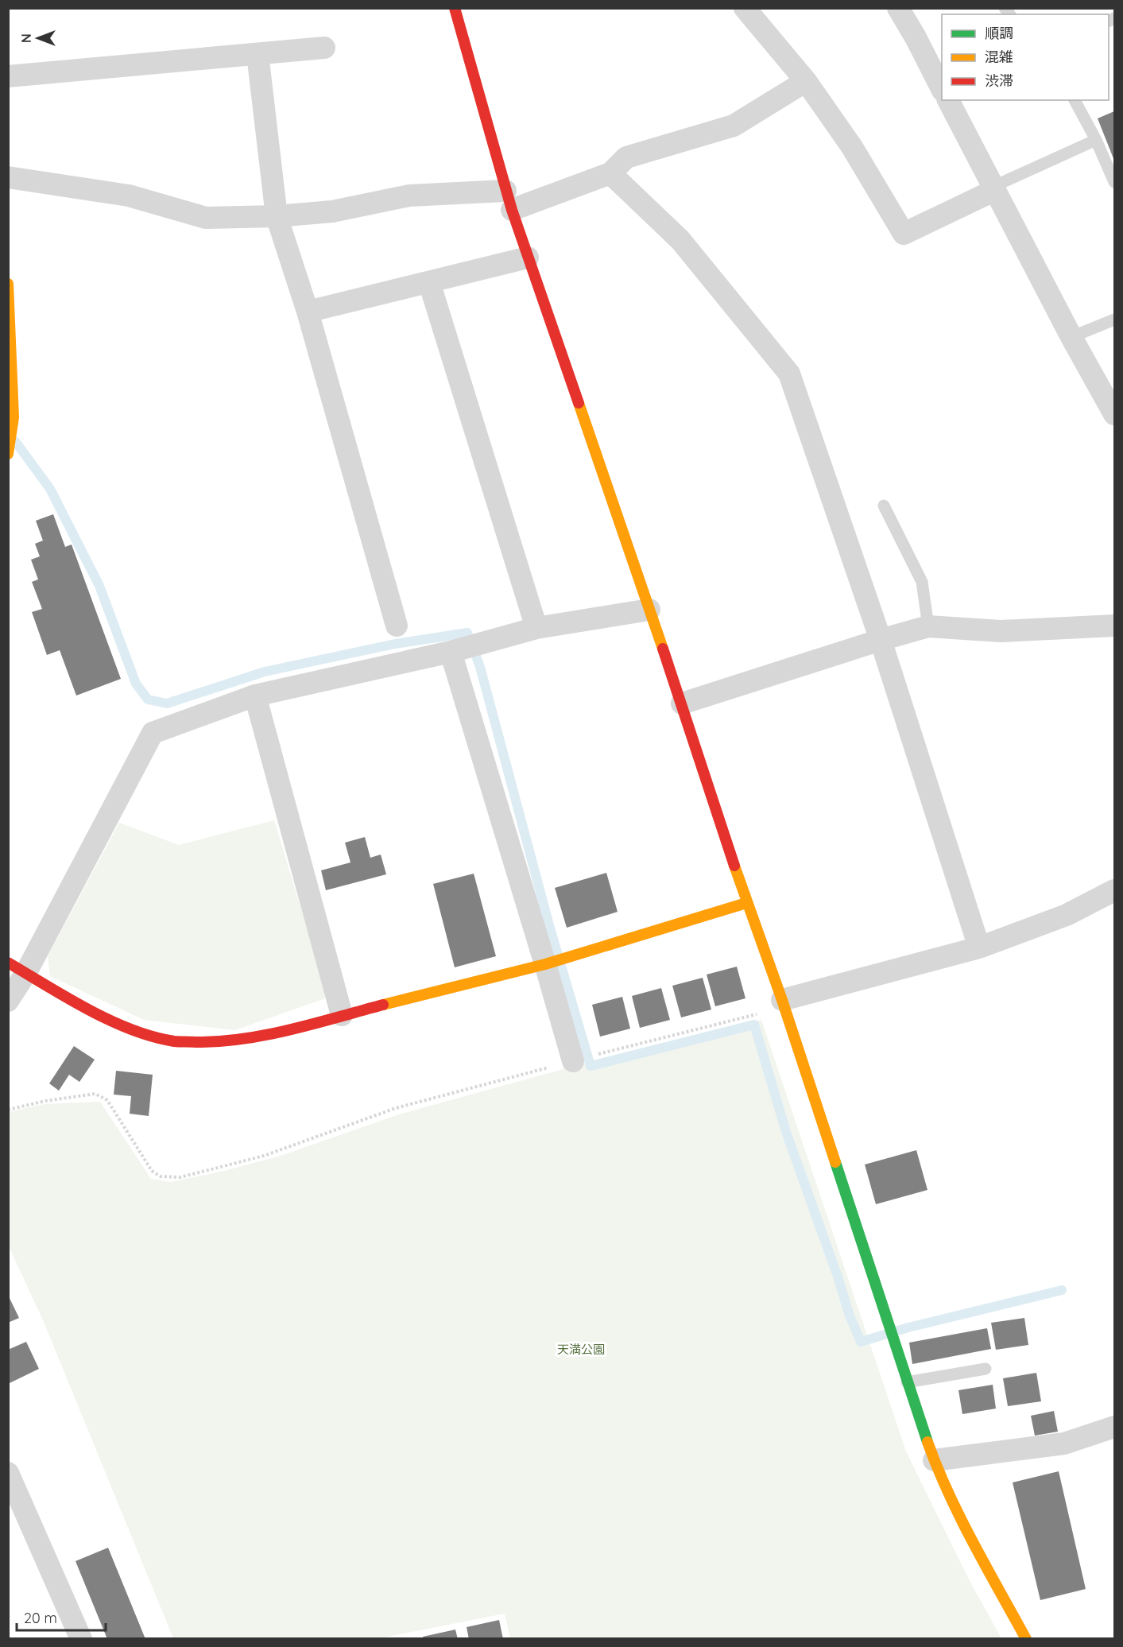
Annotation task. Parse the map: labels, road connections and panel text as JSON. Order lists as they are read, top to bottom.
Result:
{
  "parks": ["天満公園"],
  "legend": ["順調", "混雑", "渋滞"],
  "scale_bar": "20 m",
  "north": "left"
}
